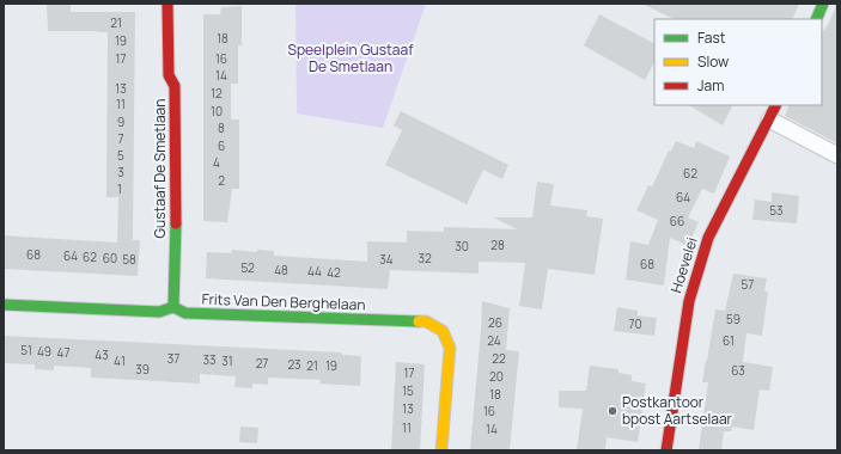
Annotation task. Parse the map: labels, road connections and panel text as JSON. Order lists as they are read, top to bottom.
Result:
{
  "streets": {
    "street": ["Gustaaf De Smetlaan", "Hoevelei", "Frits Van Den Berghelaan"]
  },
  "crossings": [
    ["Gustaaf De Smetlaan", "Frits Van Den Berghelaan"]
  ],
  "parks": ["Speelplein Gustaaf De Smetlaan"],
  "places": ["Postkantoor bpost Aartselaar"],
  "house_numbers": [
    "21",
    "18",
    "19",
    "17",
    "16",
    "14",
    "13",
    "12",
    "11",
    "10",
    "9",
    "8",
    "7",
    "6",
    "5",
    "4",
    "3",
    "62",
    "2",
    "1",
    "64",
    "53",
    "66",
    "28",
    "30",
    "68",
    "64",
    "62",
    "60",
    "32",
    "58",
    "34",
    "68",
    "52",
    "48",
    "44",
    "42",
    "57",
    "59",
    "26",
    "70",
    "24",
    "61",
    "51",
    "49",
    "47",
    "43",
    "37",
    "22",
    "33",
    "41",
    "31",
    "27",
    "23",
    "21",
    "19",
    "39",
    "63",
    "17",
    "20",
    "15",
    "18",
    "13",
    "16",
    "11",
    "14"
  ],
  "legend": ["Fast", "Slow", "Jam"]
}
